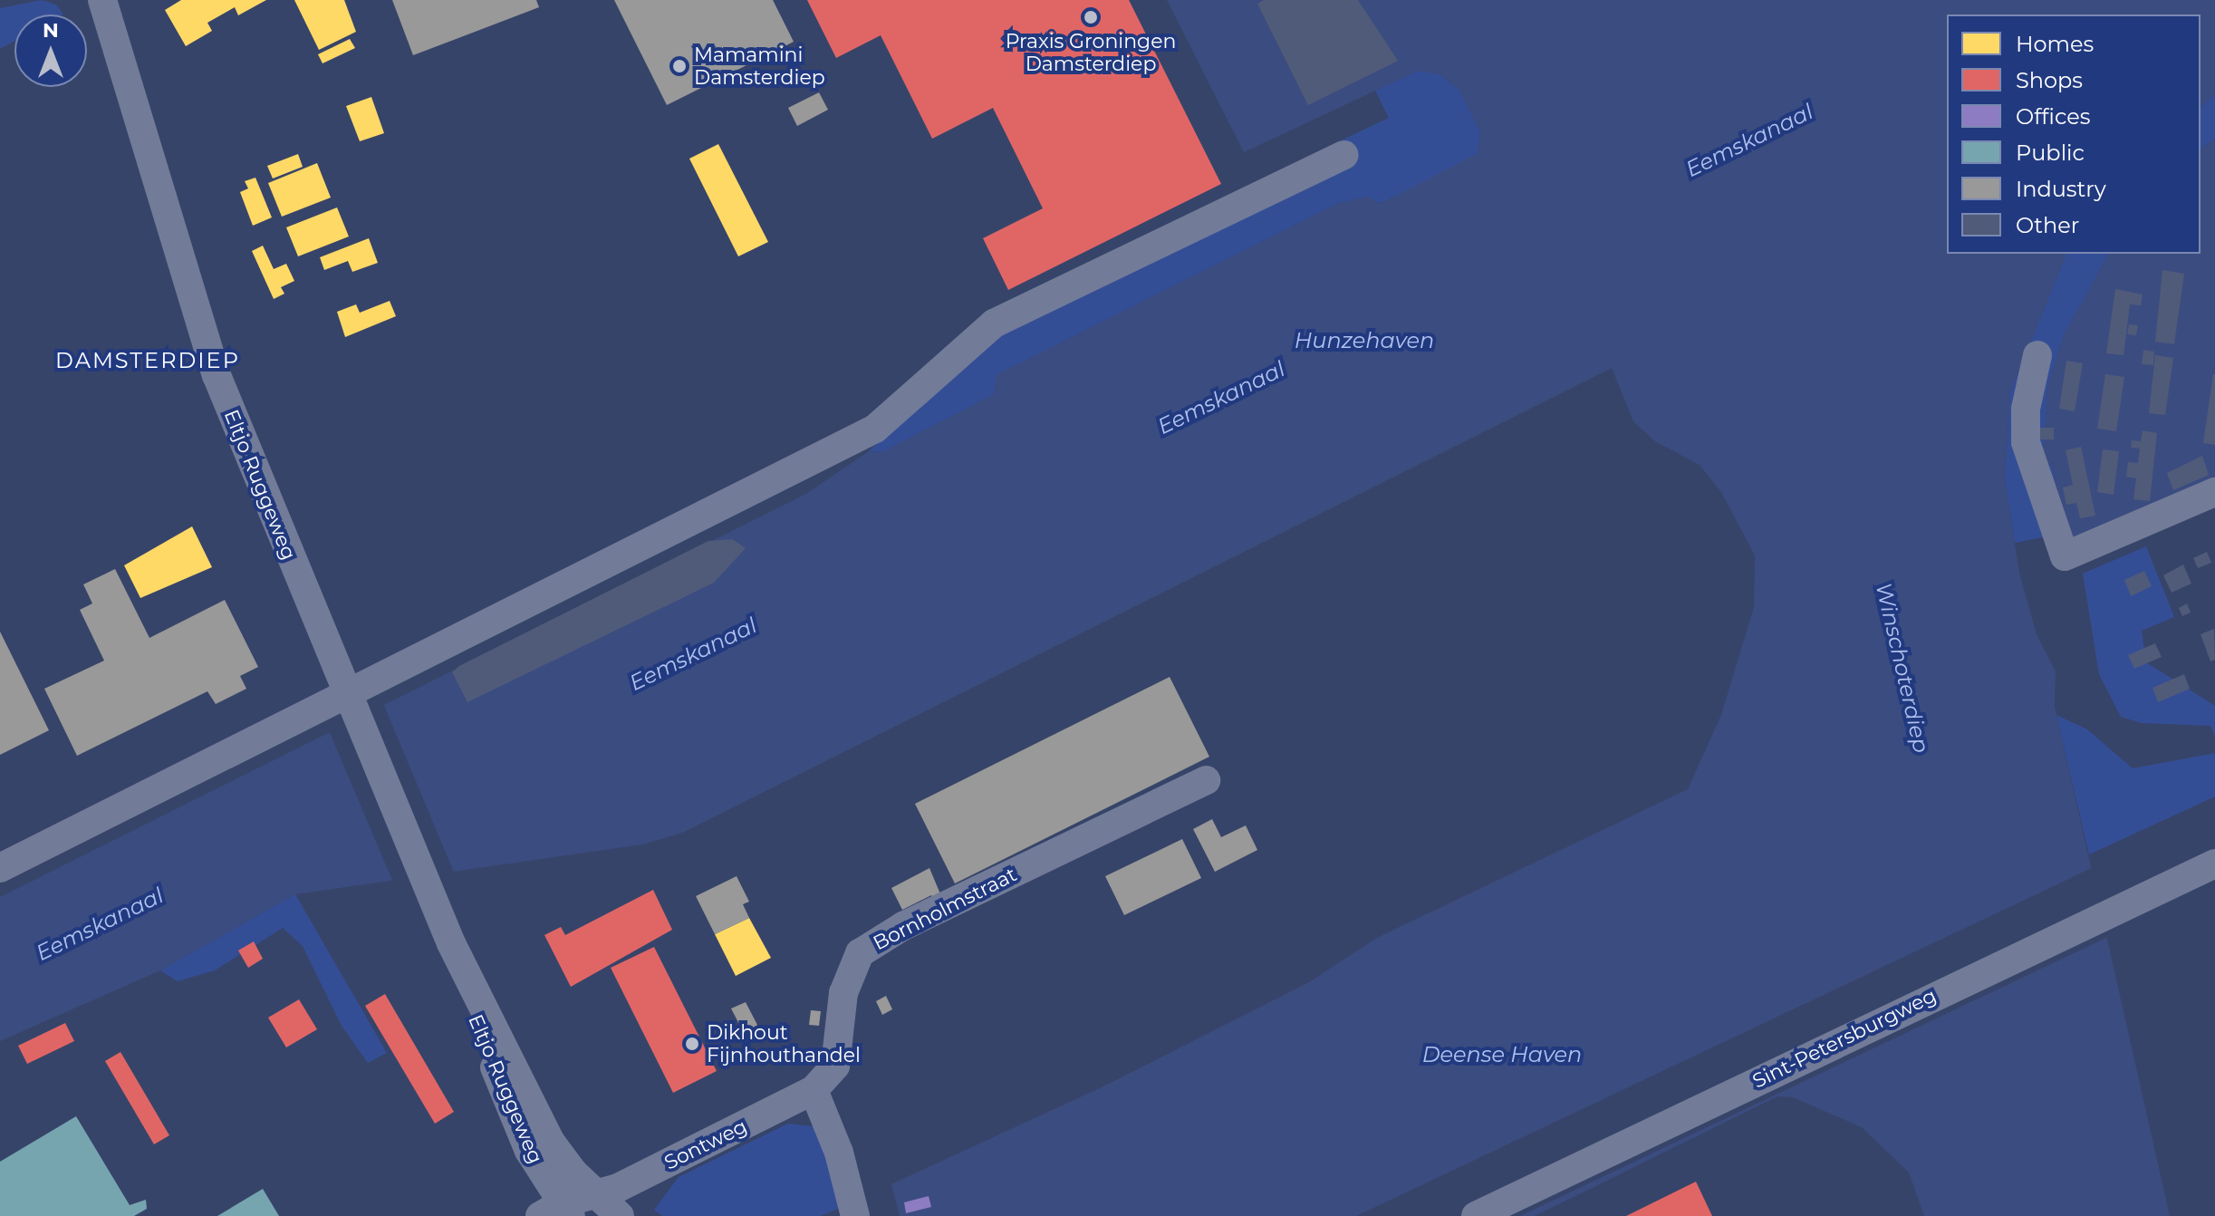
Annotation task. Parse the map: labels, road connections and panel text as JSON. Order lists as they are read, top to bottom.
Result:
{
  "streets": {
    "street": [
      "Eltjo Ruggeweg",
      "Bornholmstraat",
      "Sint-Petersburgweg",
      "Sontweg"
    ]
  },
  "crossings": [
    ["Eltjo Ruggeweg", "Sontweg"],
    ["Bornholmstraat", "Sontweg"]
  ],
  "districts": ["DAMSTERDIEP"],
  "water": [
    "Eemskanaal",
    "Hunzehaven",
    "Winschoterdiep",
    "Deense Haven"
  ],
  "places": ["Praxis Groningen Damsterdiep", "Mamamini Damsterdiep", "Dikhout Fijnhouthandel"],
  "legend": [
    "Homes",
    "Shops",
    "Offices",
    "Public",
    "Industry",
    "Other"
  ],
  "north": "top"
}
